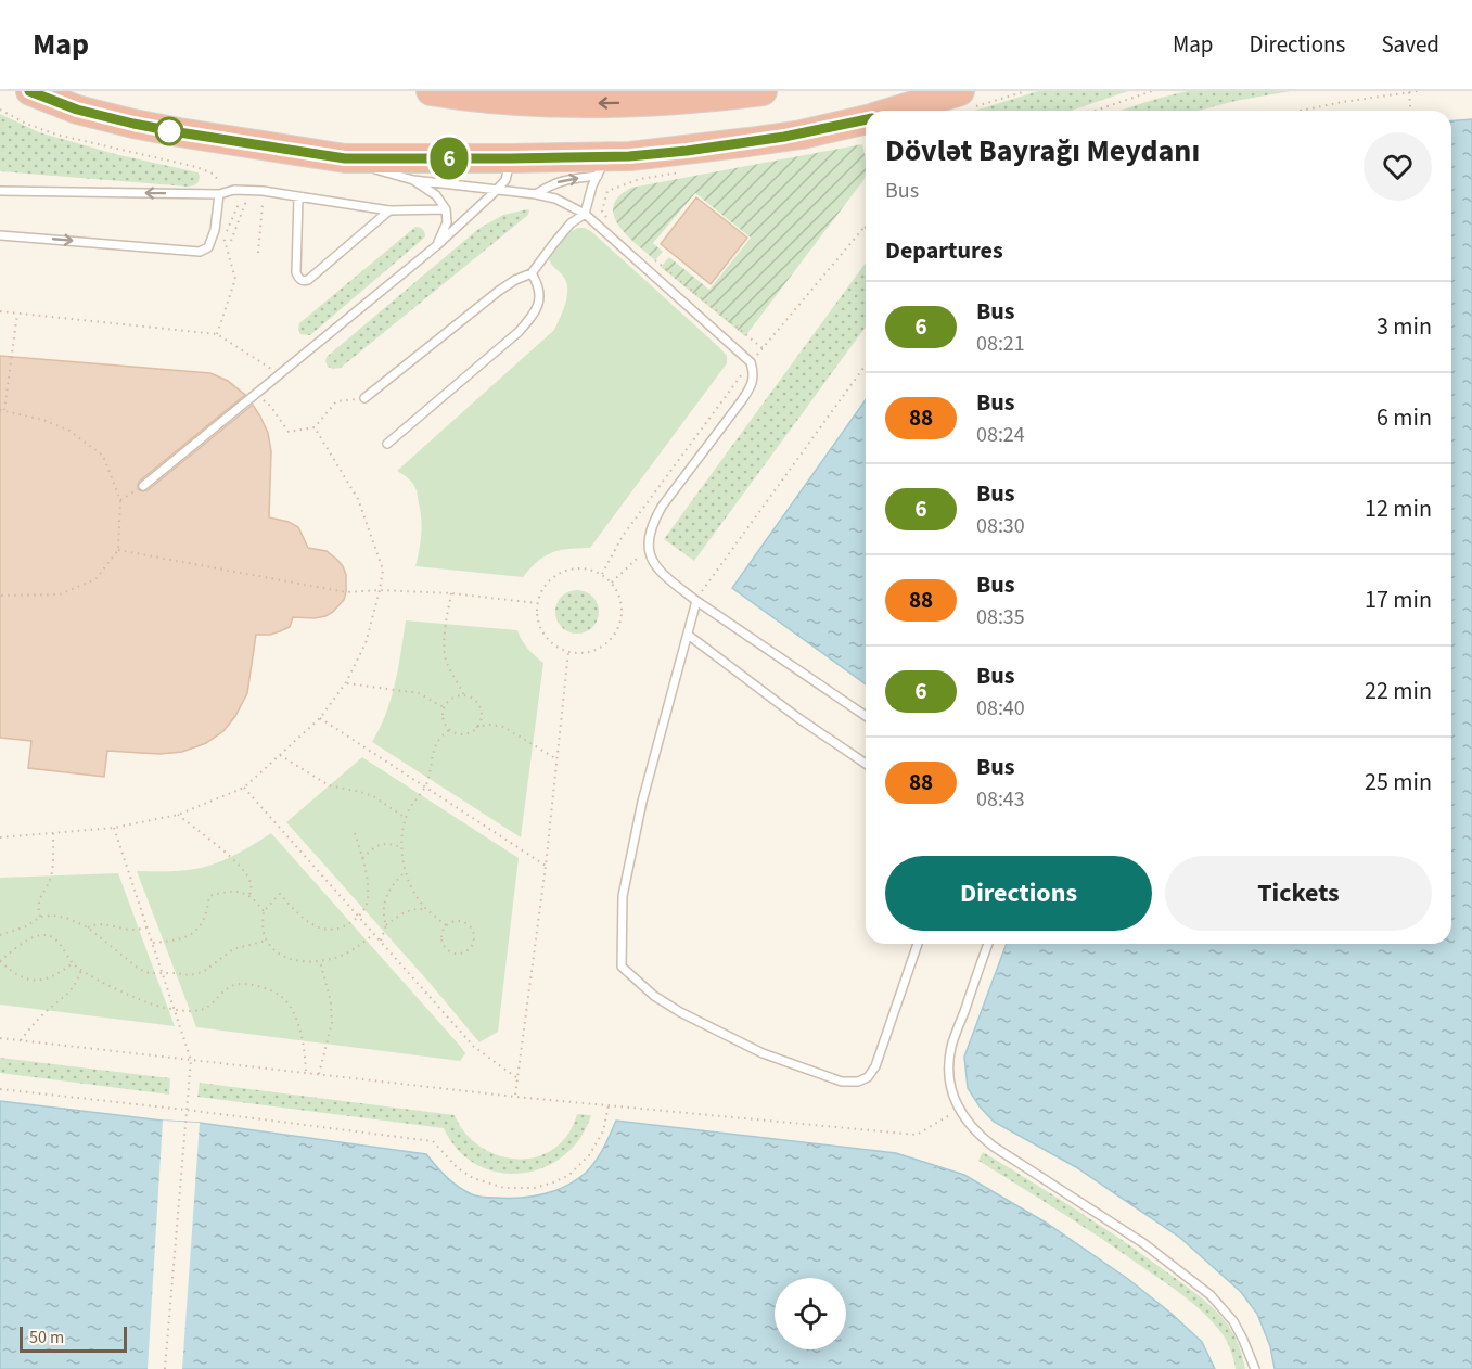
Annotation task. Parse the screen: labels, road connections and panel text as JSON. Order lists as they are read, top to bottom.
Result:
{
  "lines": ["bus line 6"],
  "scale_bar": "50 m",
  "page": {
    "header": "Map",
    "nav": ["Map", "Directions", "Saved"],
    "on_map": "6",
    "heading": [
      ["Dövlət Bayrağı Meydanı", "Bus"],
      "Departures"
    ],
    "list": [
      {
        "mark": "6",
        "name": "Bus",
        "note": "08:21",
        "value": "3 min"
      },
      {
        "mark": "88",
        "name": "Bus",
        "note": "08:24",
        "value": "6 min"
      },
      {
        "mark": "6",
        "name": "Bus",
        "note": "08:30",
        "value": "12 min"
      },
      {
        "mark": "88",
        "name": "Bus",
        "note": "08:35",
        "value": "17 min"
      },
      {
        "mark": "6",
        "name": "Bus",
        "note": "08:40",
        "value": "22 min"
      },
      {
        "mark": "88",
        "name": "Bus",
        "note": "08:43",
        "value": "25 min"
      }
    ],
    "buttons": ["Directions", "Tickets"],
    "scale": "50 m"
  }
}
